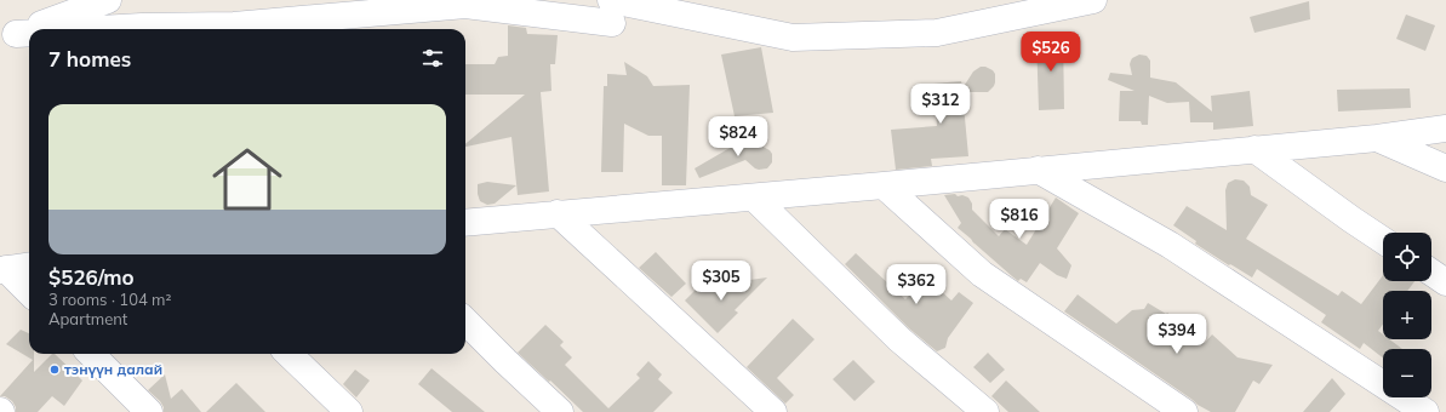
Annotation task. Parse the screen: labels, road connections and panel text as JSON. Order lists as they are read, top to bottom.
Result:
{
  "places": ["тэнүүн далай"],
  "page": {
    "heading": "7 homes",
    "price": [
      "$526",
      "$312",
      "$824",
      "$816",
      "$305",
      "$362",
      "$394"
    ],
    "list": [
      {
        "name": "$526/mo",
        "note": "3 rooms · 104 m² · Apartment"
      }
    ],
    "map_buttons": ["+", "−"]
  }
}
